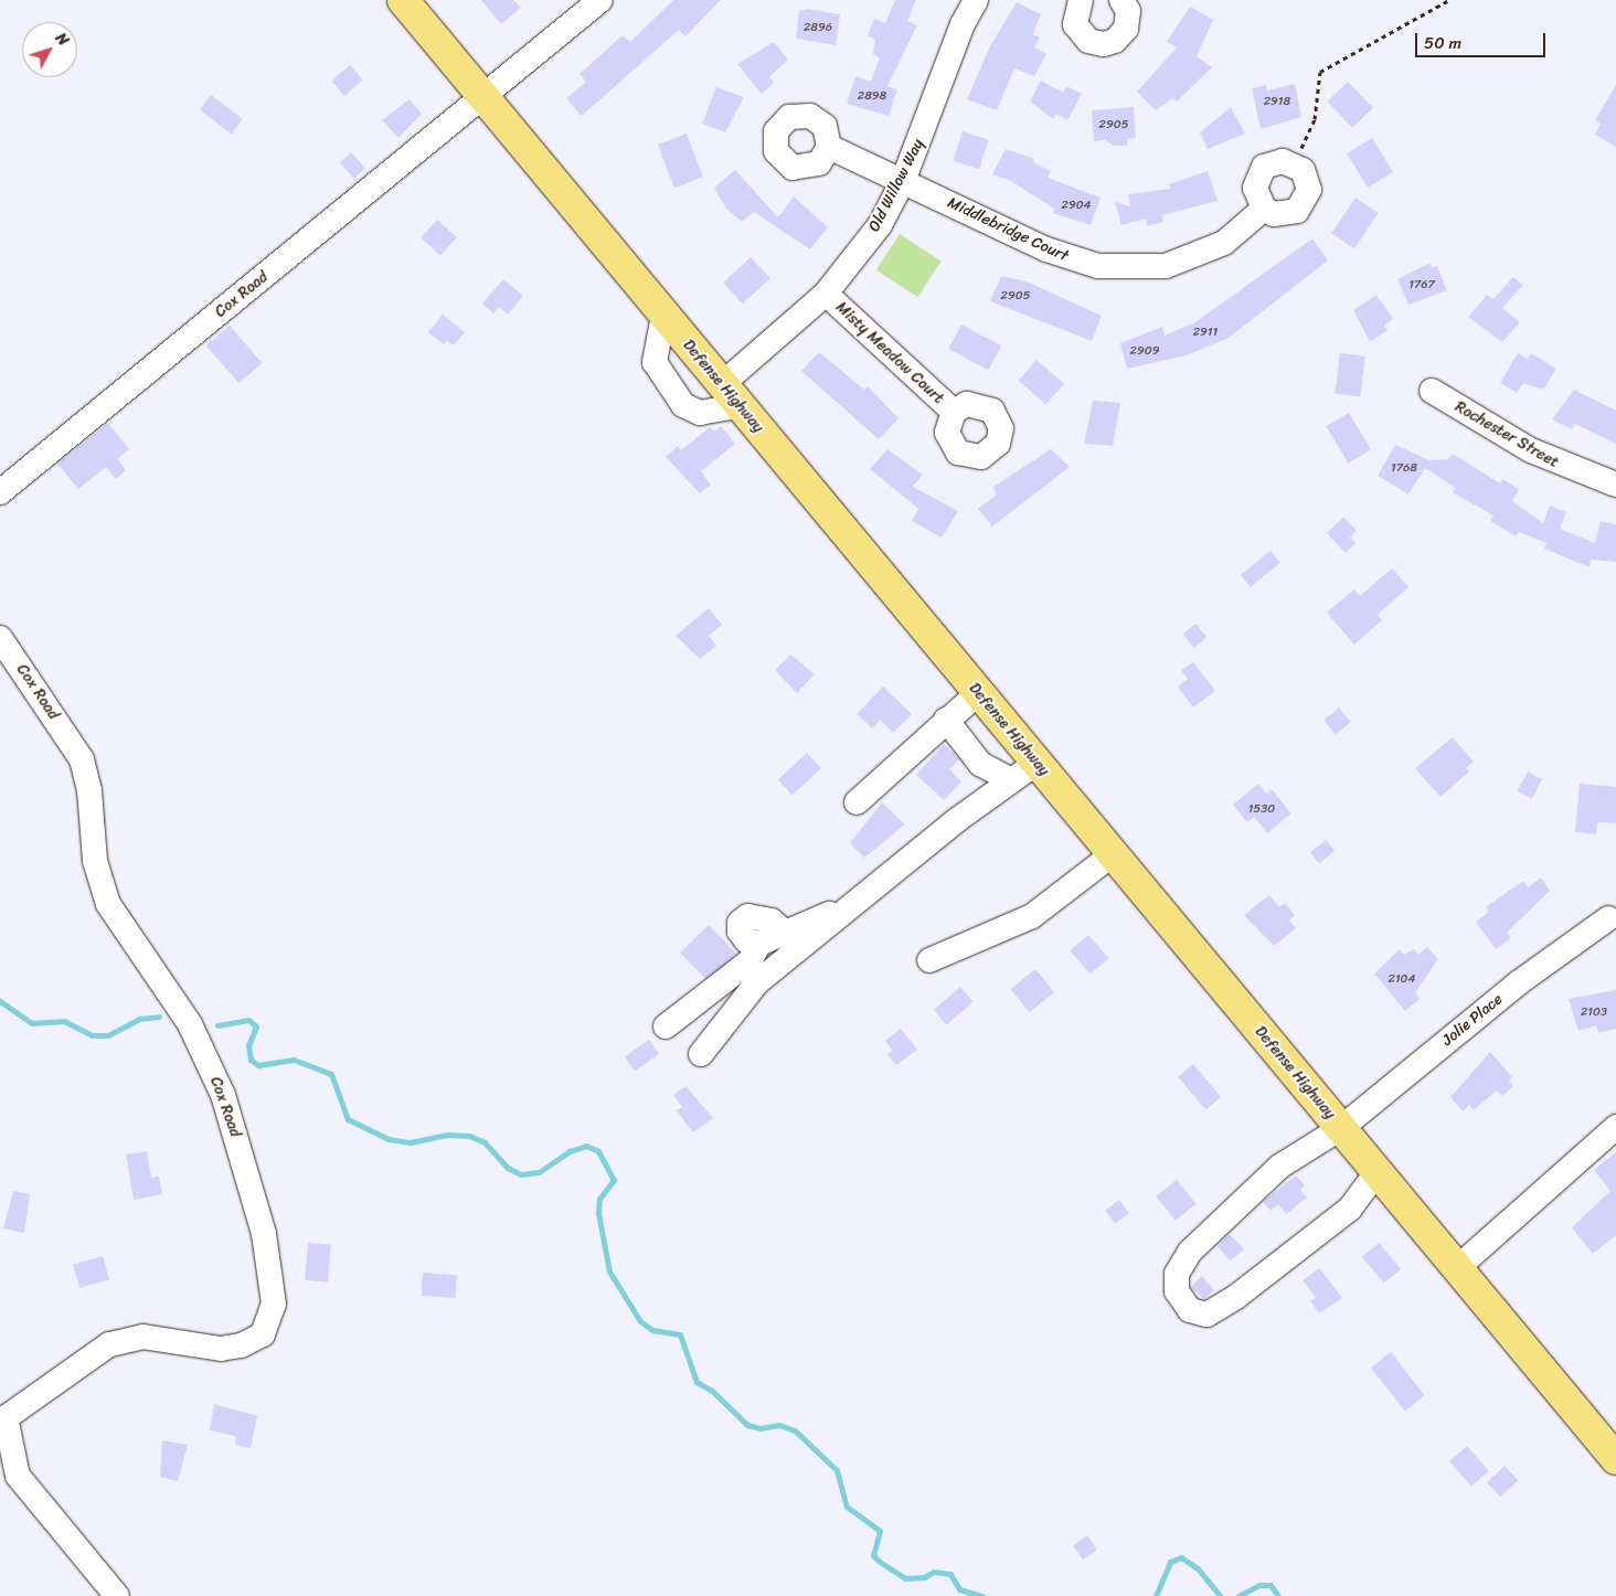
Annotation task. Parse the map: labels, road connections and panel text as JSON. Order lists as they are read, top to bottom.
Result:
{
  "streets": {
    "main road": ["Defense Highway"],
    "street": [
      "Old Willow Way",
      "Middlebridge Court",
      "Cox Road",
      "Misty Meadow Court",
      "Rochester Street",
      "Jolie Place"
    ]
  },
  "crossings": [
    ["Old Willow Way", "Middlebridge Court"],
    ["Old Willow Way", "Misty Meadow Court"],
    ["Old Willow Way", "Defense Highway"],
    ["Cox Road", "Defense Highway"],
    ["Defense Highway", "Jolie Place"]
  ],
  "house_numbers": [
    "2896",
    "2898",
    "2918",
    "2905",
    "2904",
    "1767",
    "2905",
    "2911",
    "2909",
    "1768",
    "1530",
    "2104",
    "2103"
  ],
  "scale_bar": "50 m",
  "north": "top right"
}
